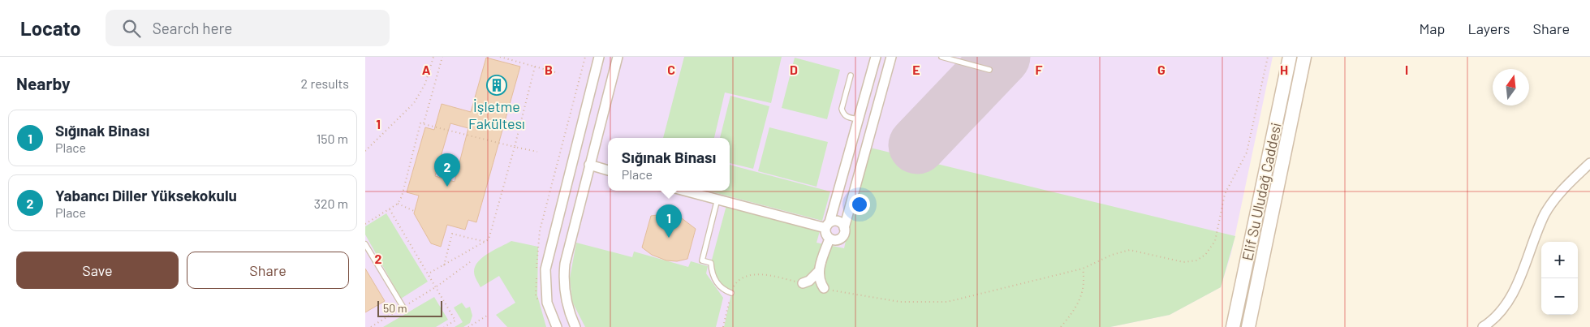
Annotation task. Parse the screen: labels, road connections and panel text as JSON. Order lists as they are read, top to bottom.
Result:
{
  "streets": {
    "main road": ["Elif Su Uludağ Caddesi"]
  },
  "places": {
    "building": ["İşletme Fakültesı"]
  },
  "scale_bar": "50 m",
  "north": "top",
  "page": {
    "header": "Locato",
    "search": "Search here",
    "nav": ["Map", "Layers", "Share"],
    "heading": ["Nearby", "2 results"],
    "list": [
      {
        "mark": "1",
        "name": "Sığınak Binası",
        "note": "Place",
        "value": "150 m"
      },
      {
        "mark": "2",
        "name": "Yabancı Diller Yüksekokulu",
        "note": "Place",
        "value": "320 m"
      }
    ],
    "popup": ["Sığınak Binası", "Place"],
    "pins": ["2", "1"],
    "buttons": ["Save", "Share"],
    "map_buttons": ["+", "−"],
    "scale": "50 m"
  },
  "grid": {
    "columns": [
      "A",
      "B",
      "C",
      "D",
      "E",
      "F",
      "G",
      "H",
      "I"
    ],
    "rows": ["1", "2"]
  }
}
